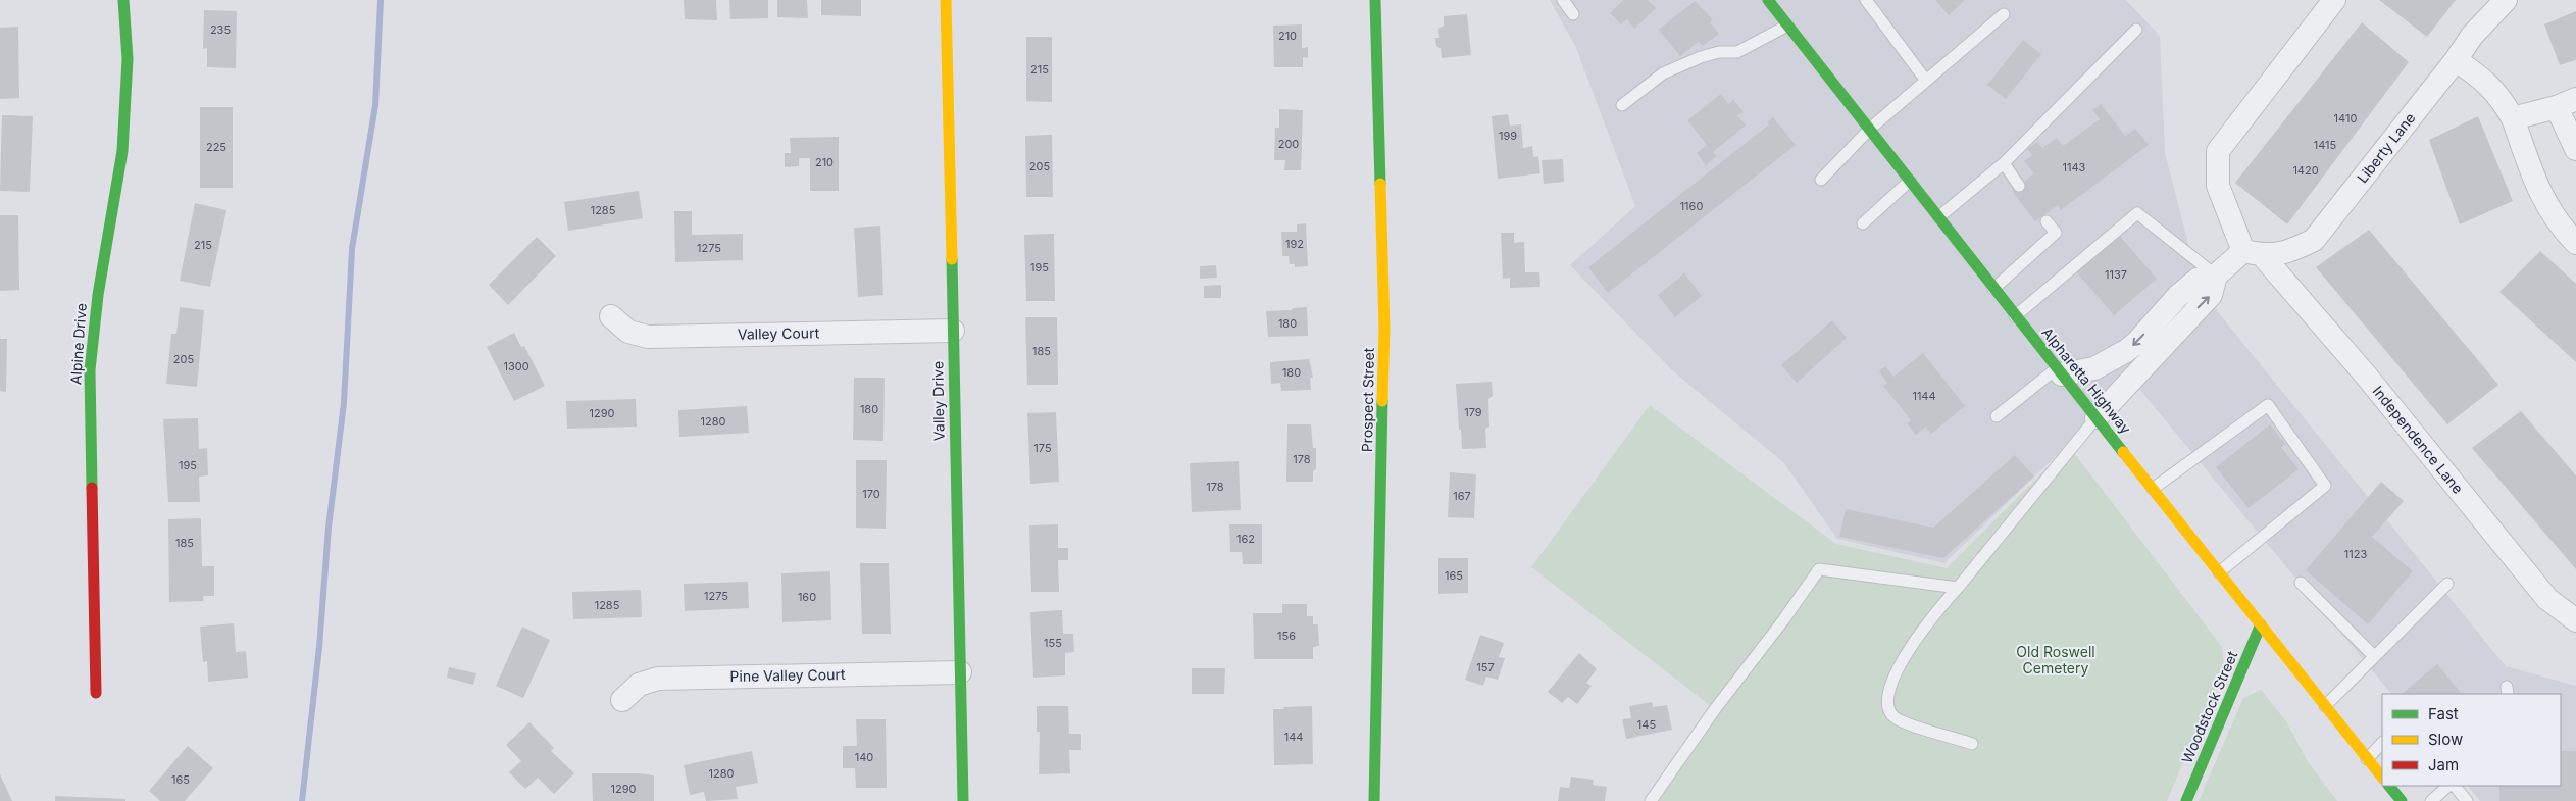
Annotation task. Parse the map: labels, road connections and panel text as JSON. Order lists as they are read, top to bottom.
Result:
{
  "streets": {
    "main road": [
      "Alpine Drive",
      "Alpharetta Highway",
      "Prospect Street",
      "Valley Drive",
      "Woodstock Street"
    ],
    "street": [
      "Liberty Lane",
      "Valley Court",
      "Independence Lane",
      "Pine Valley Court"
    ]
  },
  "crossings": [
    ["Liberty Lane", "Independence Lane"],
    ["Valley Court", "Valley Drive"],
    ["Alpharetta Highway", "Woodstock Street"],
    ["Valley Drive", "Pine Valley Court"]
  ],
  "parks": ["Old Roswell Cemetery"],
  "house_numbers": [
    "235",
    "210",
    "215",
    "1410",
    "199",
    "200",
    "1415",
    "225",
    "210",
    "205",
    "1143",
    "1420",
    "1160",
    "1285",
    "192",
    "215",
    "1275",
    "195",
    "1137",
    "180",
    "185",
    "205",
    "1300",
    "180",
    "1144",
    "180",
    "179",
    "1290",
    "1280",
    "175",
    "178",
    "195",
    "178",
    "170",
    "167",
    "162",
    "185",
    "1123",
    "165",
    "1275",
    "160",
    "1285",
    "156",
    "155",
    "157",
    "145",
    "144",
    "140",
    "1280",
    "165",
    "1290"
  ],
  "legend": ["Fast", "Slow", "Jam"]
}
